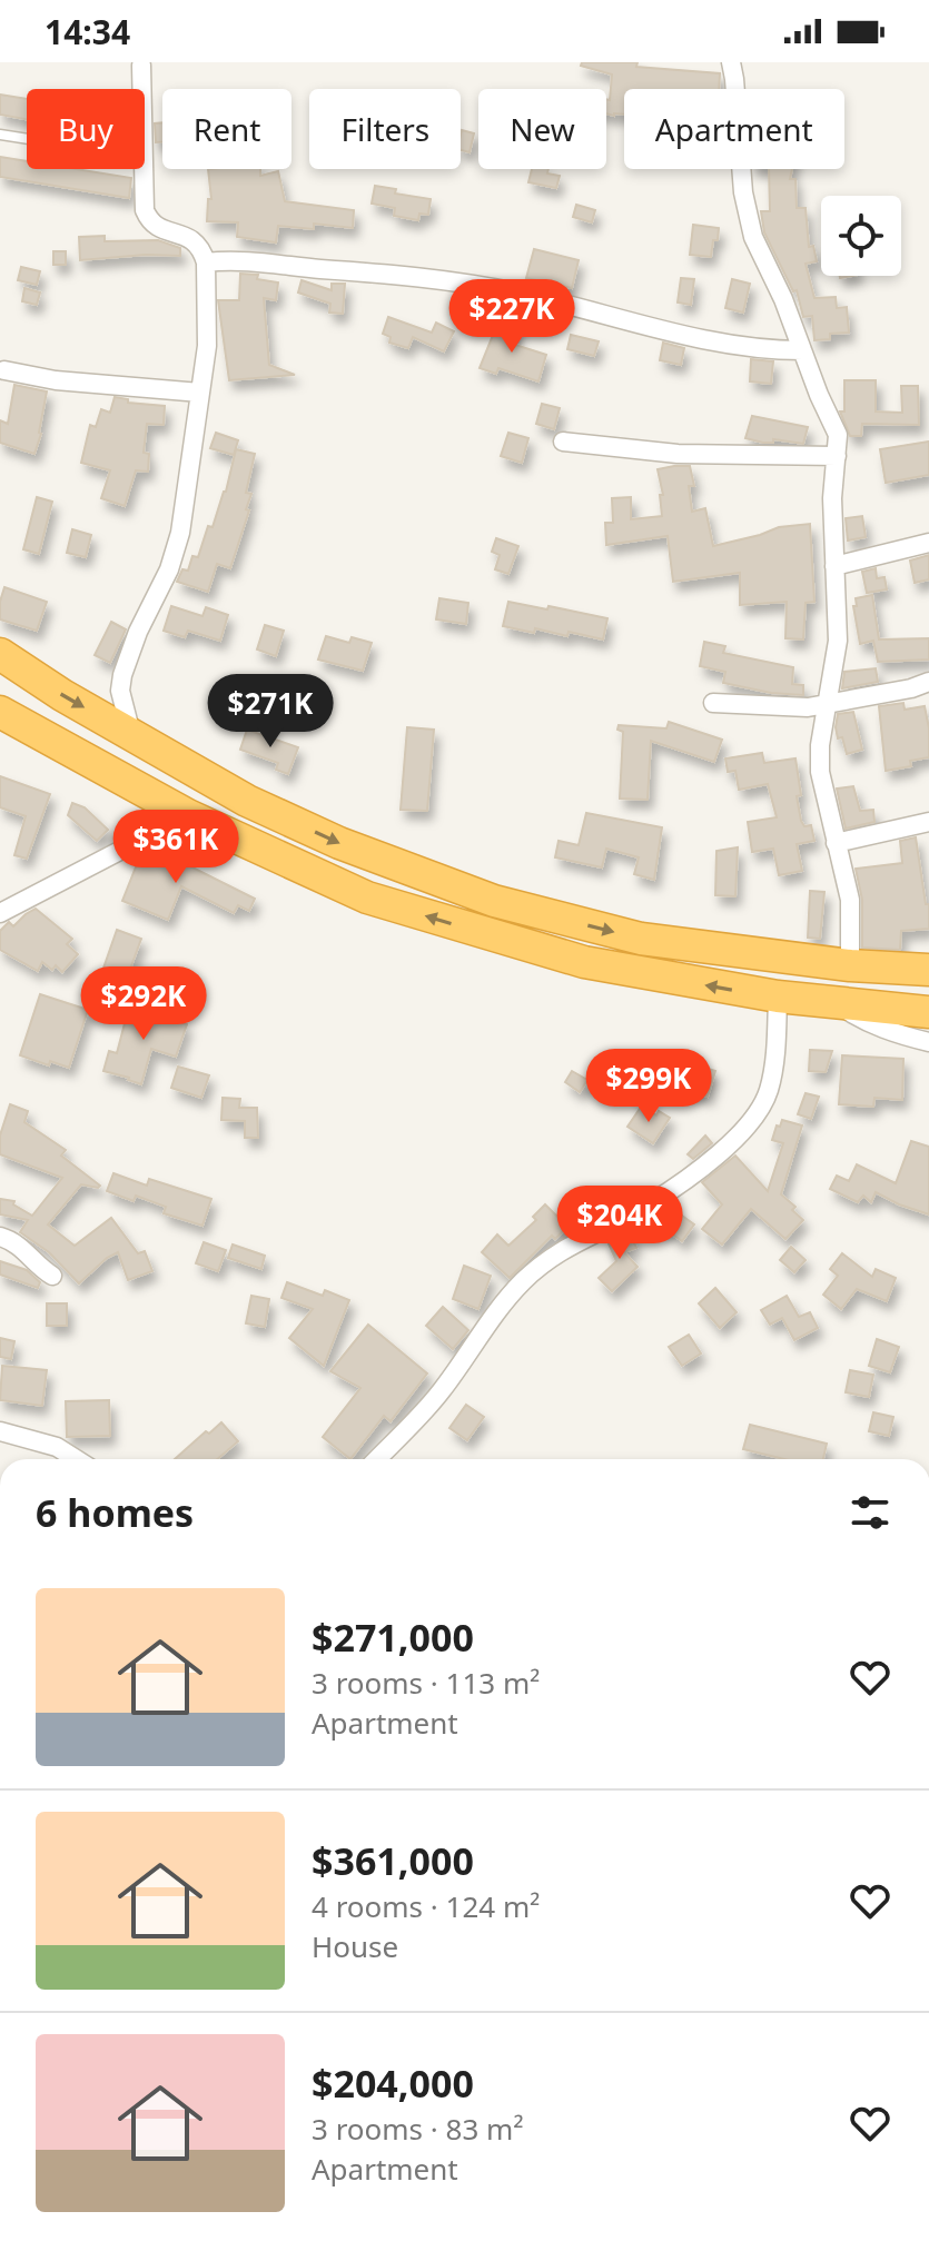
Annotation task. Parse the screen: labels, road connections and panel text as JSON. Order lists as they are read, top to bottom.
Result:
{
  "page": {
    "status": "14:34",
    "chip": [
      "Buy",
      "Rent",
      "Filters",
      "New",
      "Apartment"
    ],
    "price": [
      "$227K",
      "$271K",
      "$361K",
      "$292K",
      "$299K",
      "$204K"
    ],
    "heading": "6 homes",
    "list": [
      {
        "name": "$271,000",
        "note": "3 rooms · 113 m² · Apartment"
      },
      {
        "name": "$361,000",
        "note": "4 rooms · 124 m² · House"
      },
      {
        "name": "$204,000",
        "note": "3 rooms · 83 m² · Apartment"
      }
    ]
  }
}
